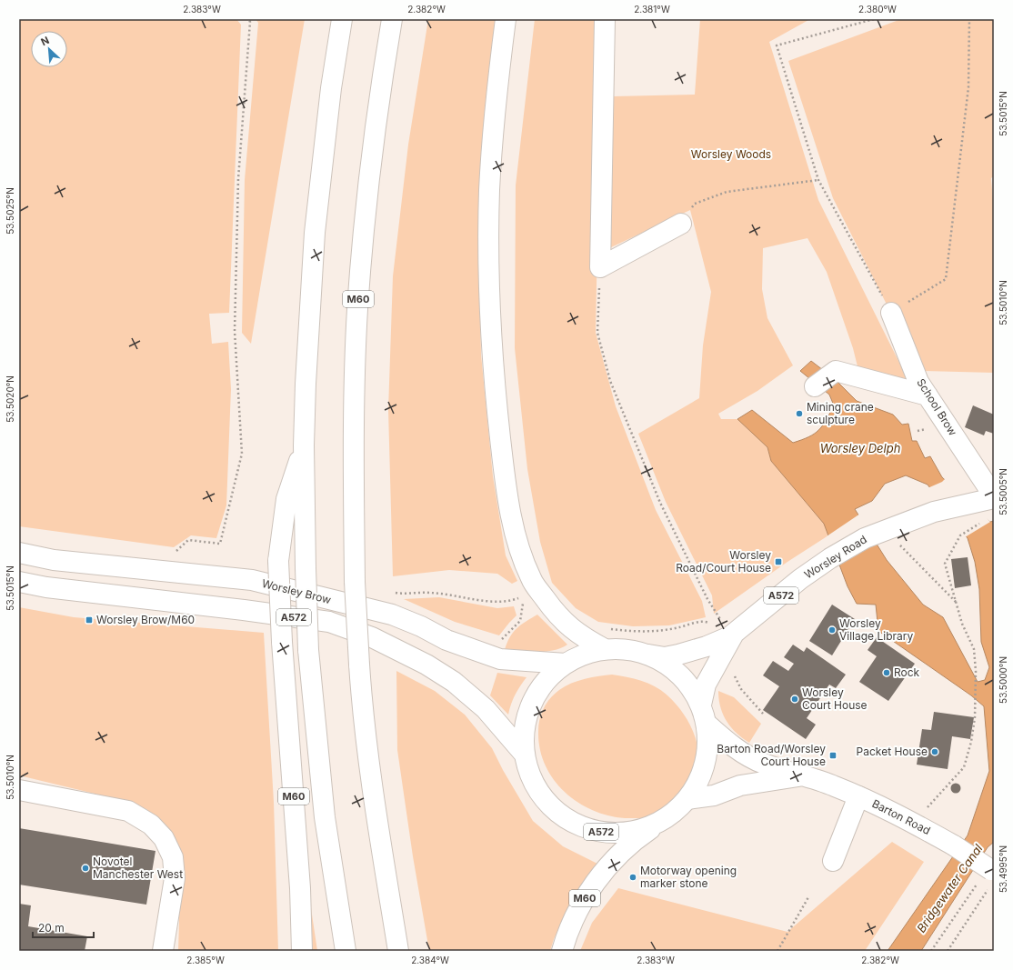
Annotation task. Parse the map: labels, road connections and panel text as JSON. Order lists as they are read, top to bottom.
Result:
{
  "streets": {
    "main road": [
      "M60",
      "School Brow",
      "Worsley Road",
      "Worsley Brow",
      "A572",
      "Barton Road"
    ]
  },
  "crossings": [
    ["M60", "A572"],
    ["School Brow", "Worsley Road"],
    ["Worsley Road", "A572"],
    ["Worsley Brow", "A572"],
    ["A572", "Barton Road"]
  ],
  "water": ["Worsley Delph", "Bridgewater Canal"],
  "parks": ["Worsley Woods"],
  "places": {
    "other": [
      "Mining crane sculpture",
      "Worsley Village Library",
      "Rock",
      "Worsley Court House",
      "Packet House",
      "Novotel Manchester West",
      "Motorway opening marker stone"
    ],
    "transit": ["Worsley Road/Court House", "Worsley Brow/M60", "Barton Road/Worsley Court House"]
  },
  "scale_bar": "20 m",
  "north": "top left",
  "coordinates": [
    "2.383°W",
    "2.382°W",
    "2.381°W",
    "2.380°W",
    "53.5015°N",
    "53.5025°N",
    "53.5010°N",
    "53.5020°N",
    "53.5005°N",
    "53.5000°N",
    "53.4995°N",
    "2.385°W",
    "2.384°W"
  ]
}
